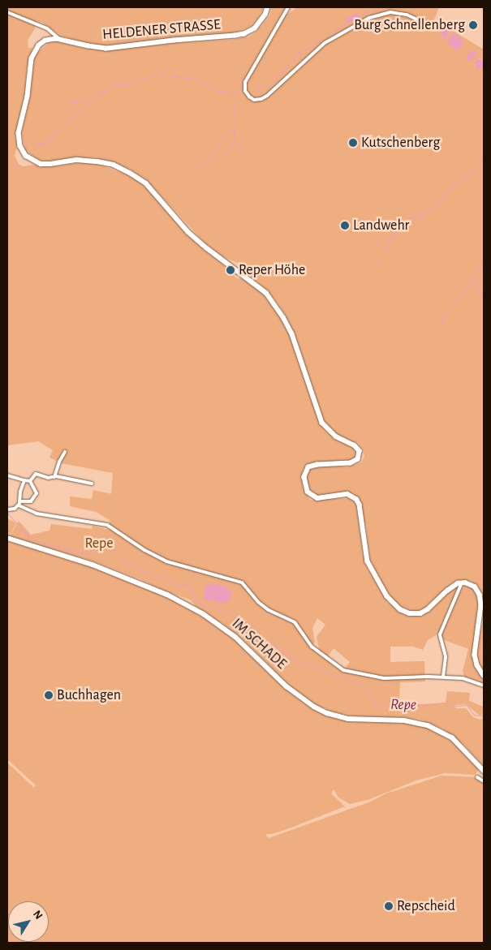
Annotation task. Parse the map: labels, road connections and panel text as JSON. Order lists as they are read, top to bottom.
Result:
{
  "streets": {
    "main road": ["HELDENER STRASSE", "IM SCHADE"]
  },
  "water": ["Repe"],
  "parks": ["Repe"],
  "places": [
    "Burg Schnellenberg",
    "Kutschenberg",
    "Landwehr",
    "Reper Höhe",
    "Buchhagen",
    "Repscheid"
  ],
  "north": "top right"
}
